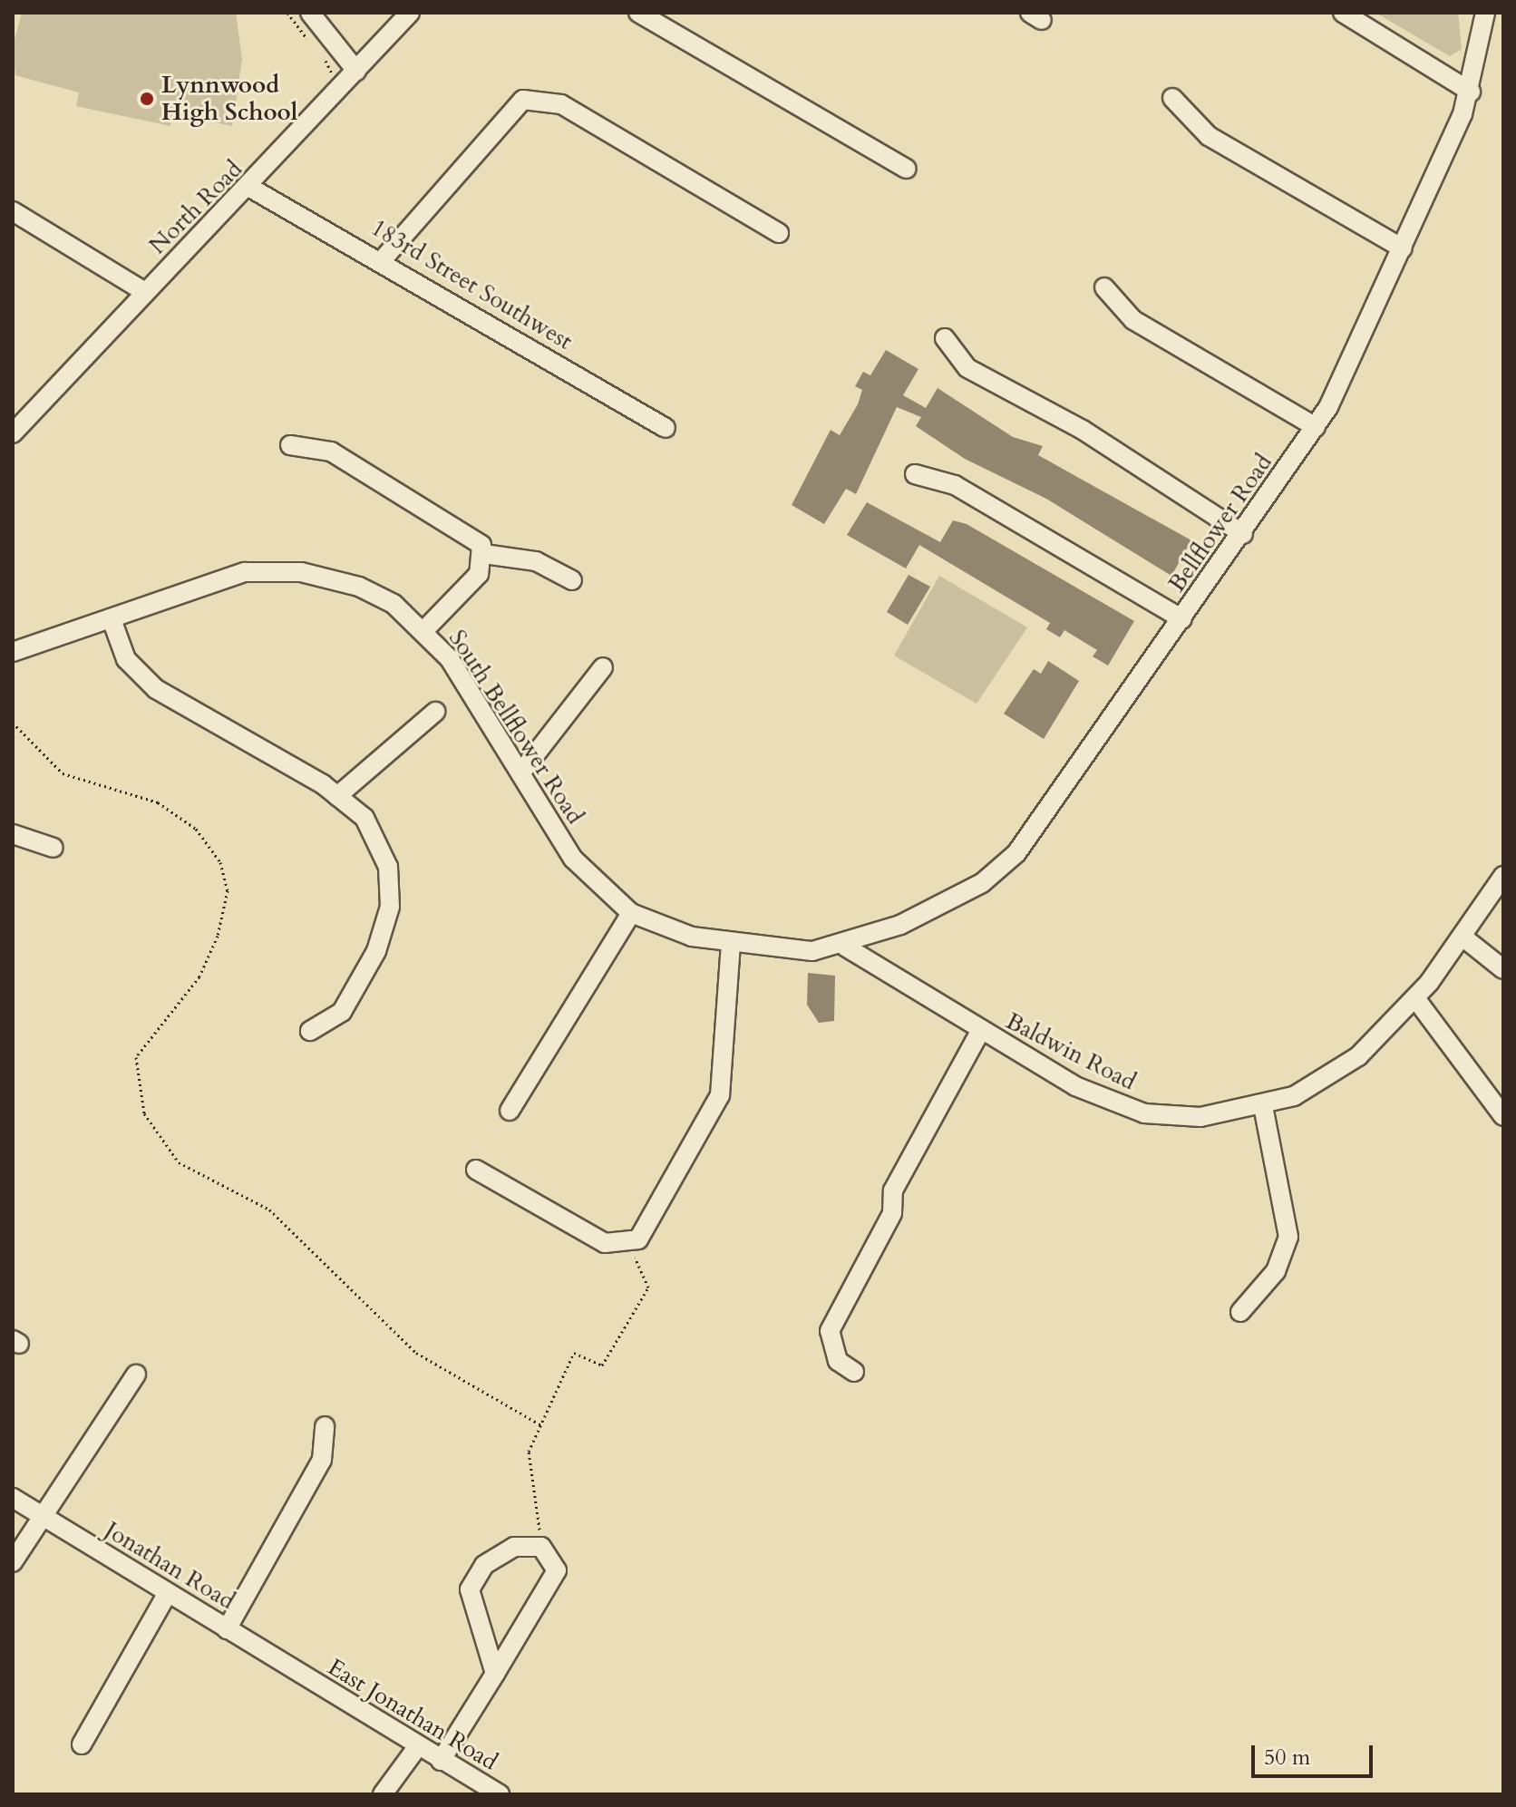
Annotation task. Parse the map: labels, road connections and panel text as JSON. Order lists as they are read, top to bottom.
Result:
{
  "streets": {
    "street": [
      "North Road",
      "183rd Street Southwest",
      "Bellflower Road",
      "South Bellflower Road",
      "Baldwin Road",
      "Jonathan Road",
      "East Jonathan Road"
    ]
  },
  "crossings": [
    ["North Road", "183rd Street Southwest"],
    ["Bellflower Road", "South Bellflower Road"],
    ["Bellflower Road", "Baldwin Road"],
    ["South Bellflower Road", "Baldwin Road"],
    ["Jonathan Road", "East Jonathan Road"]
  ],
  "places": ["Lynnwood High School"],
  "scale_bar": "50 m"
}
